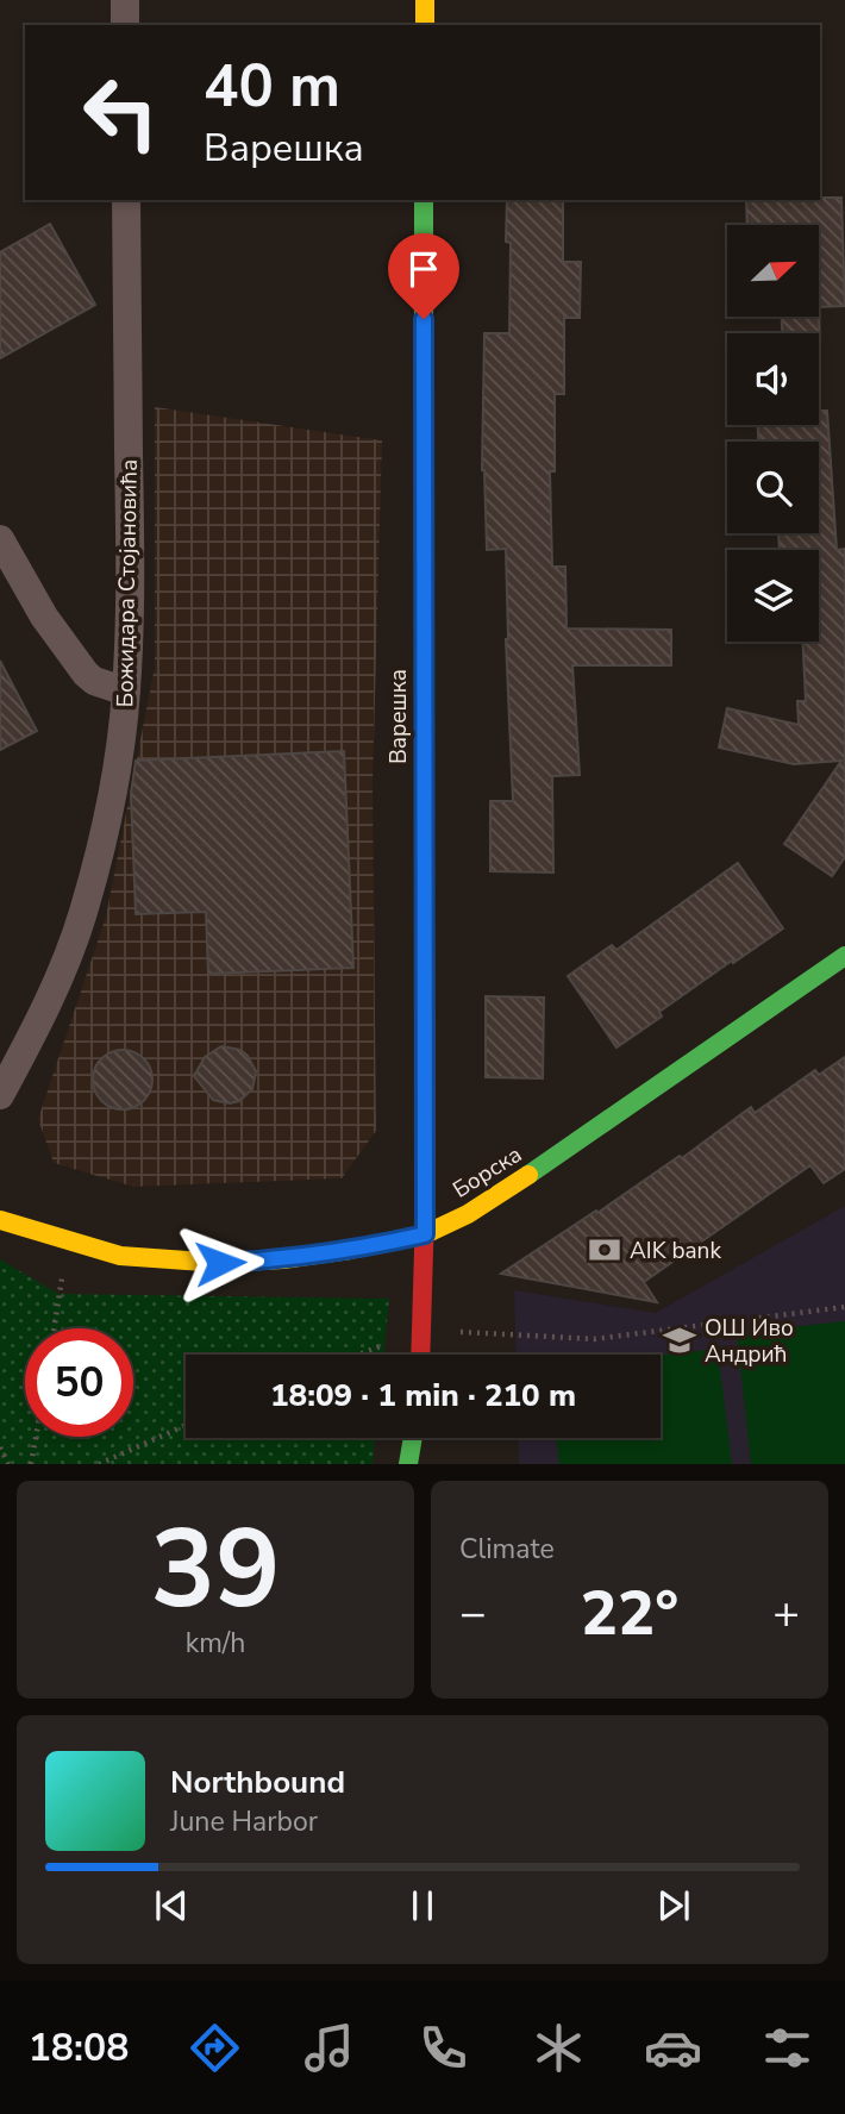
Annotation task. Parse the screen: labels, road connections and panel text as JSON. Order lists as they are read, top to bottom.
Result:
{
  "streets": {
    "street": ["Божидара Стојановића", "Варешка", "Борска"]
  },
  "crossings": [
    ["Варешка", "Борска"]
  ],
  "places": {
    "bank": ["AIK bank"],
    "school or university": ["ОШ Иво Андрић"]
  },
  "north": "top right",
  "page": {
    "turn": ["40 m", "Варешка"],
    "limit": "50",
    "trip": "18:09 · 1 min · 210 m",
    "tile": [
      ["39", "km/h"],
      "Climate"
    ],
    "heat": ["−", "22°", "+"],
    "song": ["Northbound", "June Harbor"],
    "tabs": "18:08"
  }
}
